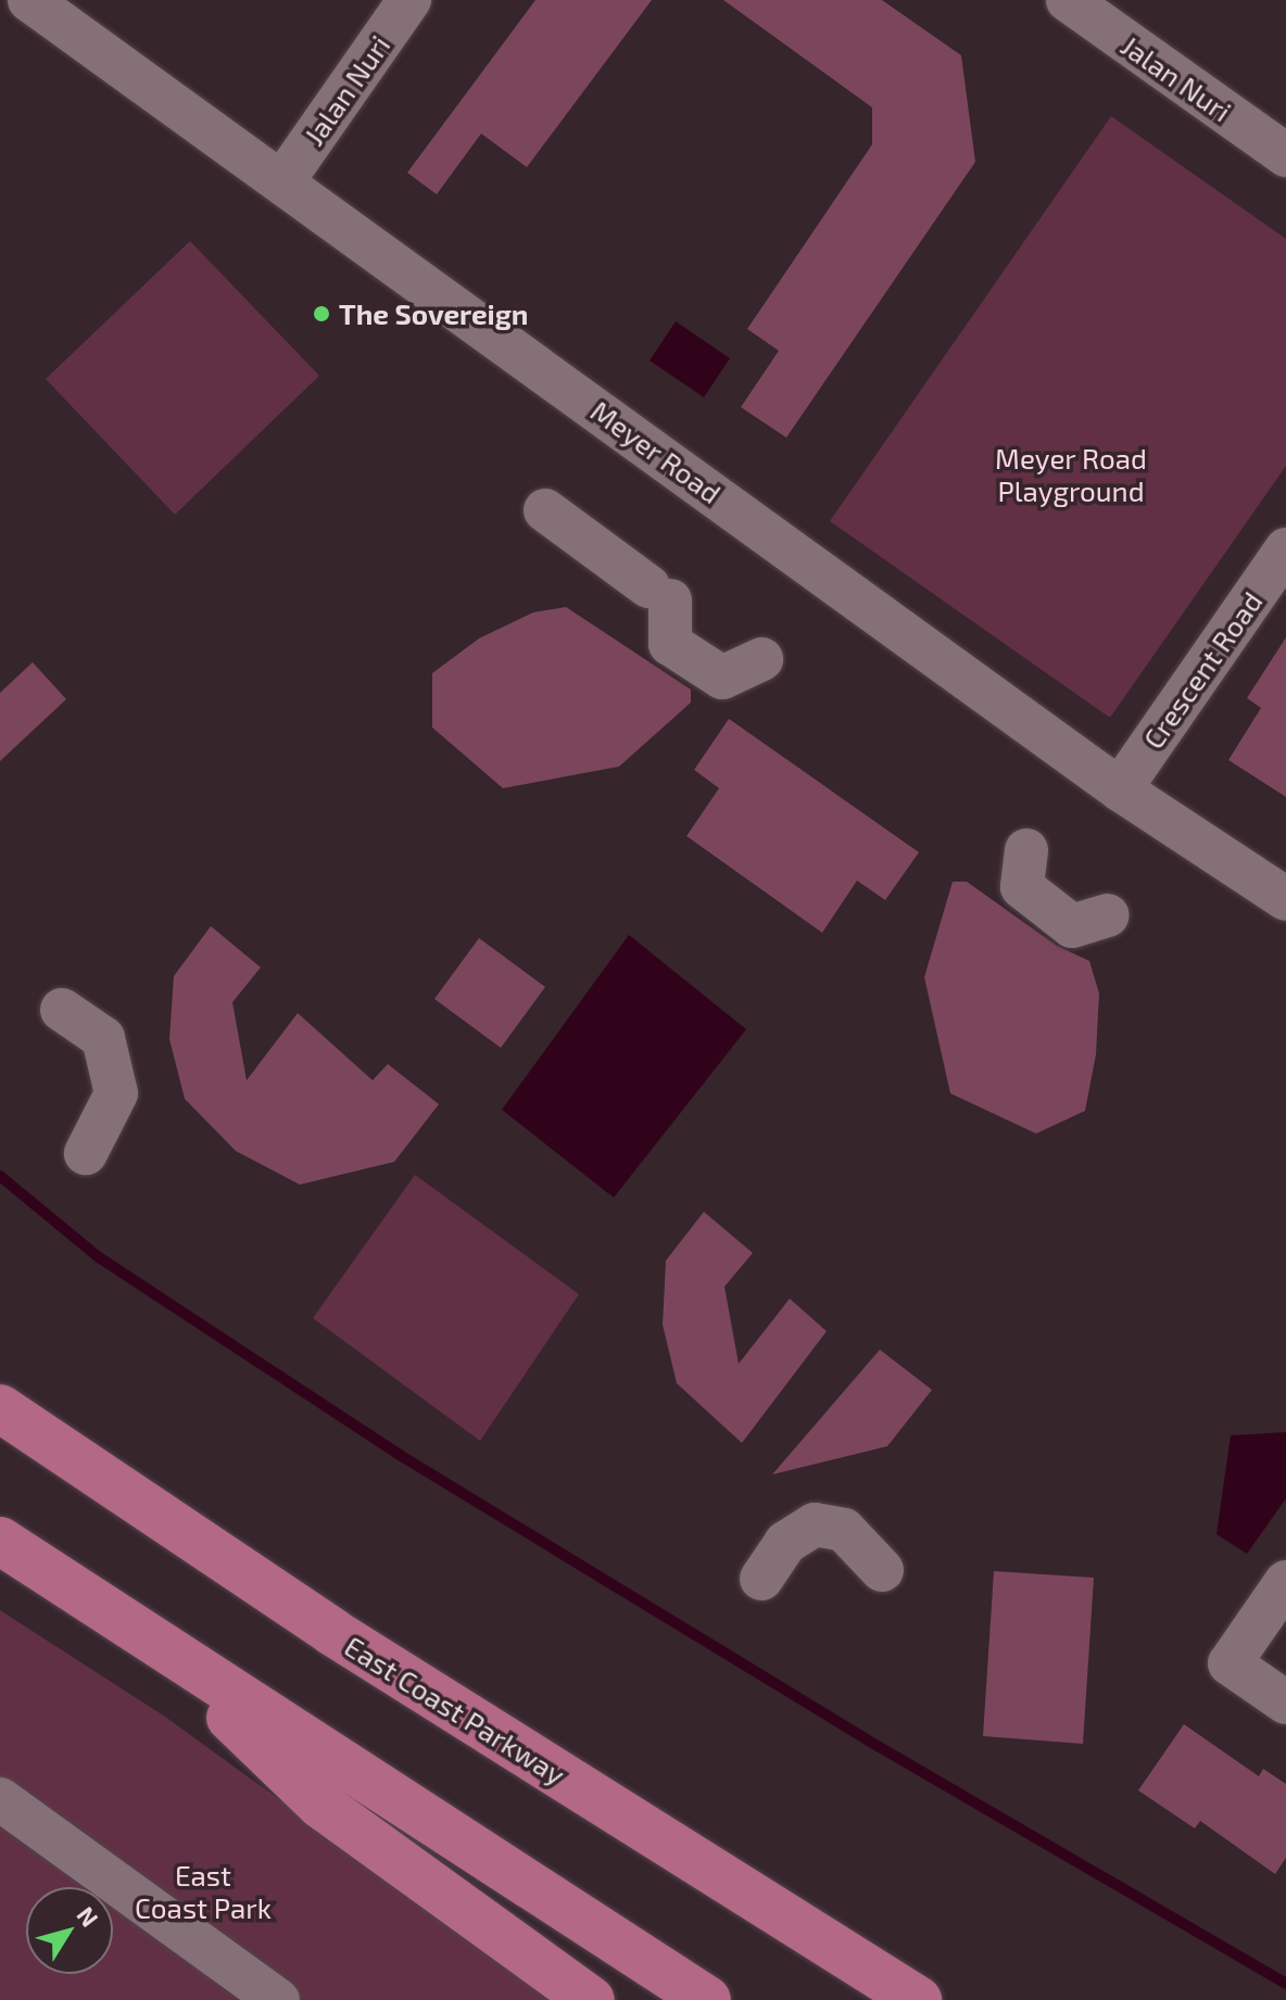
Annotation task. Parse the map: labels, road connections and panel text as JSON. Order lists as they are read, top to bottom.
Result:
{
  "streets": {
    "highway": ["East Coast Parkway"],
    "street": ["Jalan Nuri", "Meyer Road", "Crescent Road"]
  },
  "crossings": [
    ["Jalan Nuri", "Meyer Road"],
    ["Meyer Road", "Crescent Road"]
  ],
  "parks": ["Meyer Road Playground", "East Coast Park"],
  "places": ["The Sovereign"],
  "north": "top right"
}
